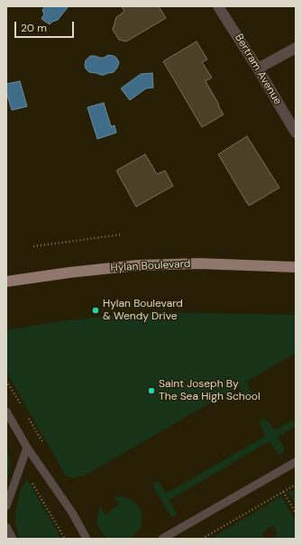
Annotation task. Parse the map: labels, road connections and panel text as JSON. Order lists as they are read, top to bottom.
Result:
{
  "streets": {
    "main road": ["Hylan Boulevard"],
    "street": ["Bertram Avenue"]
  },
  "places": ["Hylan Boulevard & Wendy Drive", "Saint Joseph By The Sea High School"],
  "scale_bar": "20 m"
}
